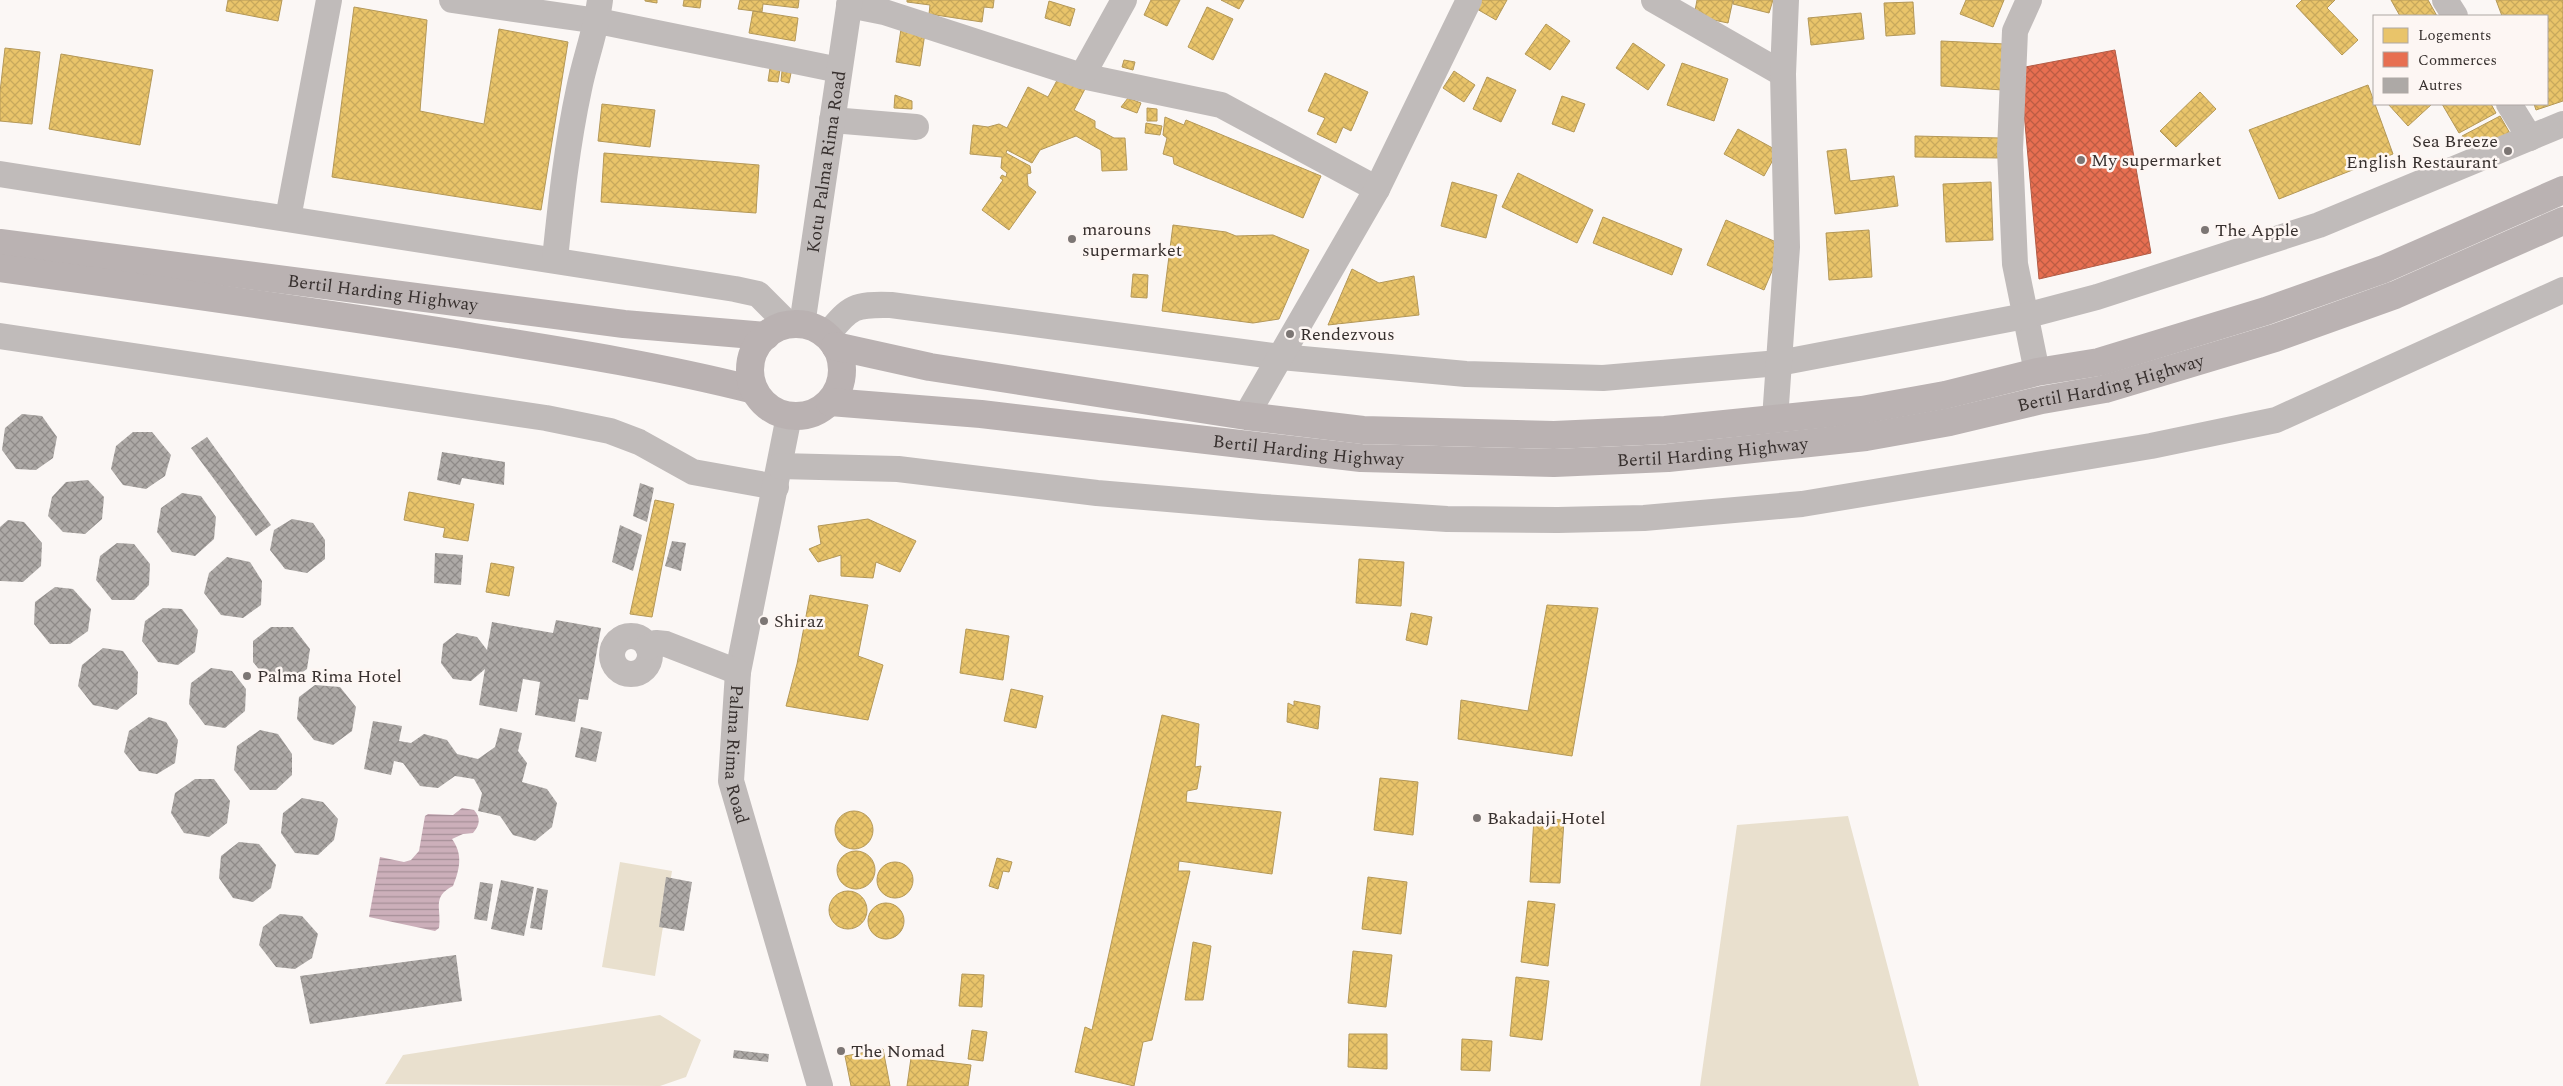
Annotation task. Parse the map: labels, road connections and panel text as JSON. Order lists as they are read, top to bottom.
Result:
{
  "streets": {
    "main road": ["Bertil Harding Highway"],
    "street": ["Kotu Palma Rima Road", "Palma Rima Road"]
  },
  "crossings": [
    ["Kotu Palma Rima Road", "Bertil Harding Highway"],
    ["Kotu Palma Rima Road", "Palma Rima Road"],
    ["Bertil Harding Highway", "Palma Rima Road"]
  ],
  "places": [
    "Sea Breeze English Restaurant",
    "My supermarket",
    "The Apple",
    "marouns supermarket",
    "Rendezvous",
    "Shiraz",
    "Palma Rima Hotel",
    "Bakadaji Hotel",
    "The Nomad"
  ],
  "legend": ["Logements", "Commerces", "Autres"]
}
